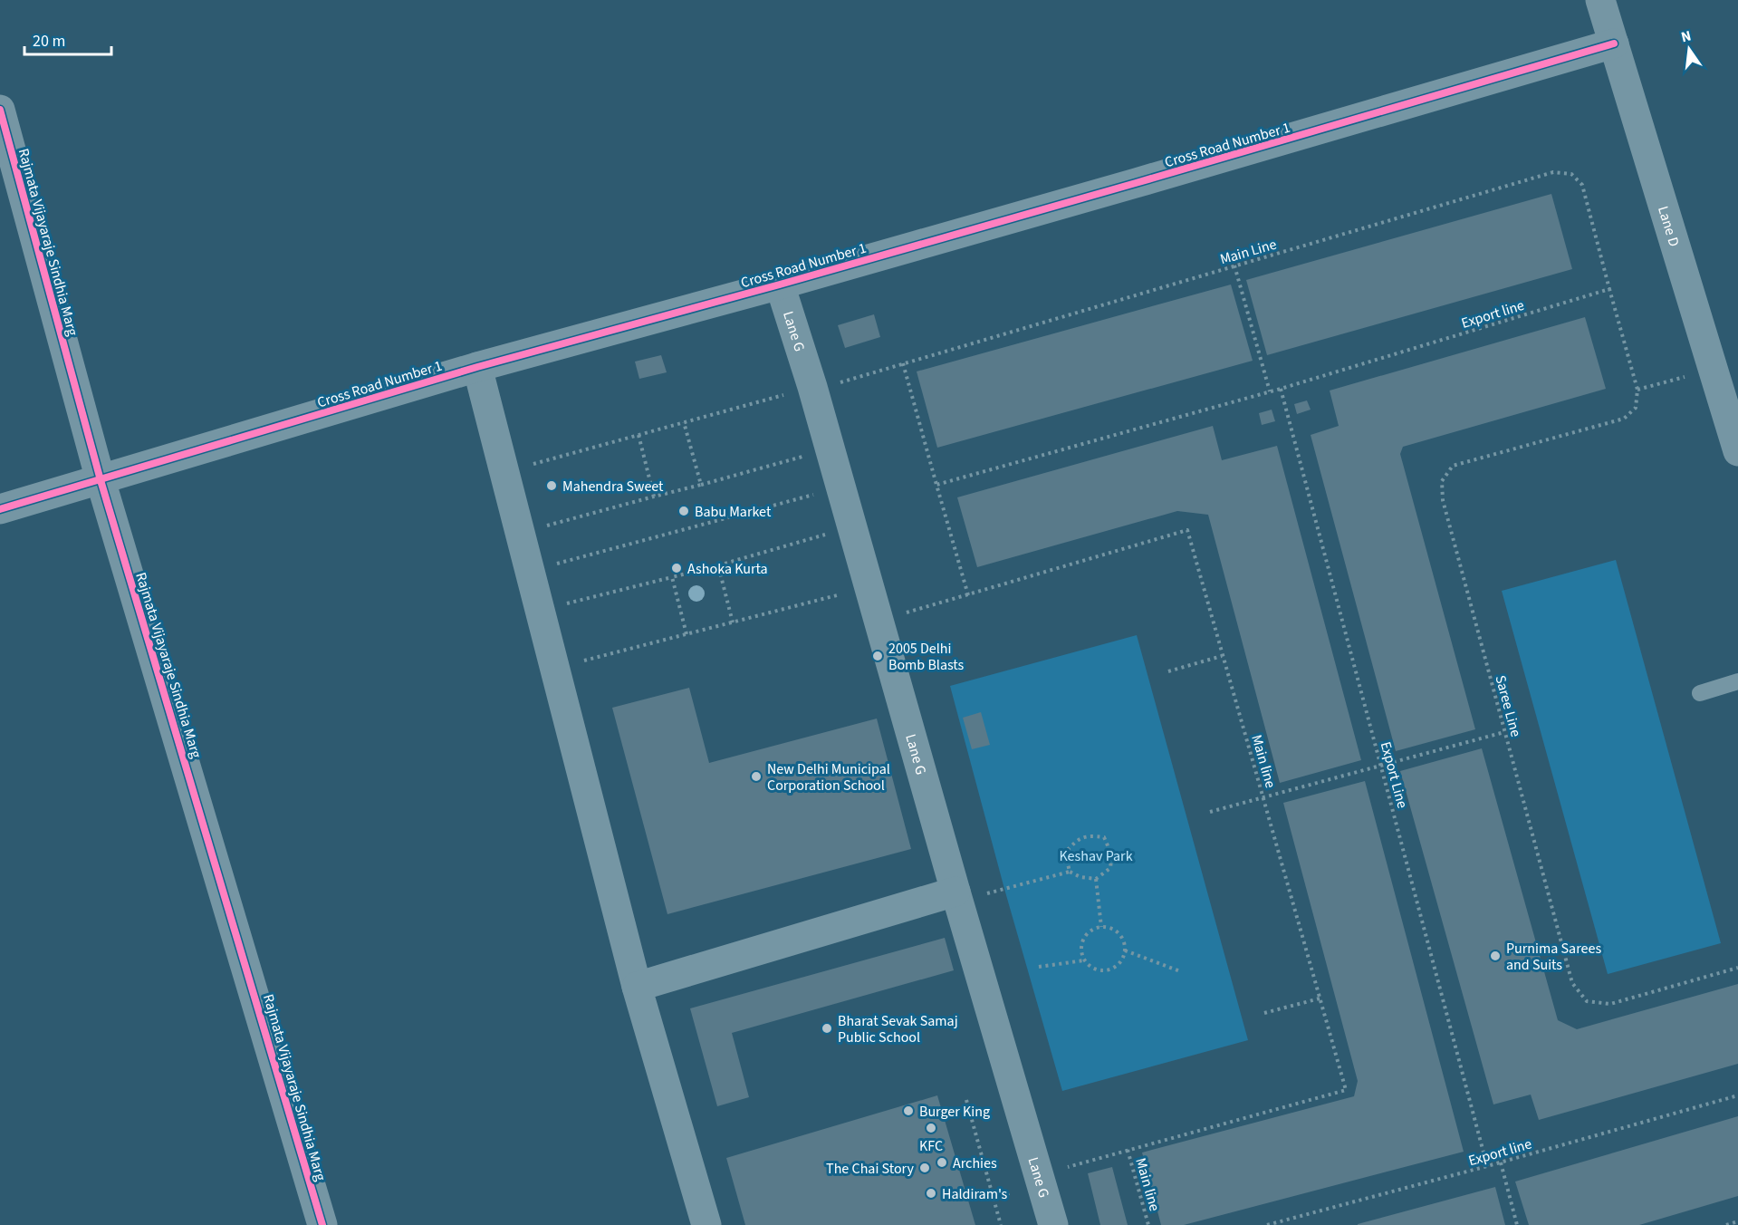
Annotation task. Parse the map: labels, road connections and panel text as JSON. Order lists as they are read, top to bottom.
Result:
{
  "streets": {
    "street": [
      "Cross Road Number 1",
      "Lane D",
      "Rajmata Vijayaraje Sindhia Marg",
      "Lane G"
    ],
    "path": [
      "Main Line",
      "Export line",
      "Saree Line",
      "Main line",
      "Export Line"
    ]
  },
  "crossings": [
    ["Cross Road Number 1", "Lane D"],
    ["Cross Road Number 1", "Rajmata Vijayaraje Sindhia Marg"],
    ["Cross Road Number 1", "Lane G"],
    ["Main Line", "Export line"],
    ["Main Line", "Lane G"],
    ["Export line", "Export Line"],
    ["Lane G", "Main line"]
  ],
  "parks": ["Keshav Park"],
  "places": [
    "Mahendra Sweet",
    "Babu Market",
    "Ashoka Kurta",
    "2005 Delhi Bomb Blasts",
    "New Delhi Municipal Corporation School",
    "Purnima Sarees and Suits",
    "Bharat Sevak Samaj Public School",
    "Burger King",
    "KFC",
    "Archies",
    "The Chai Story",
    "Haldiram's"
  ],
  "scale_bar": "20 m",
  "north": "top"
}
